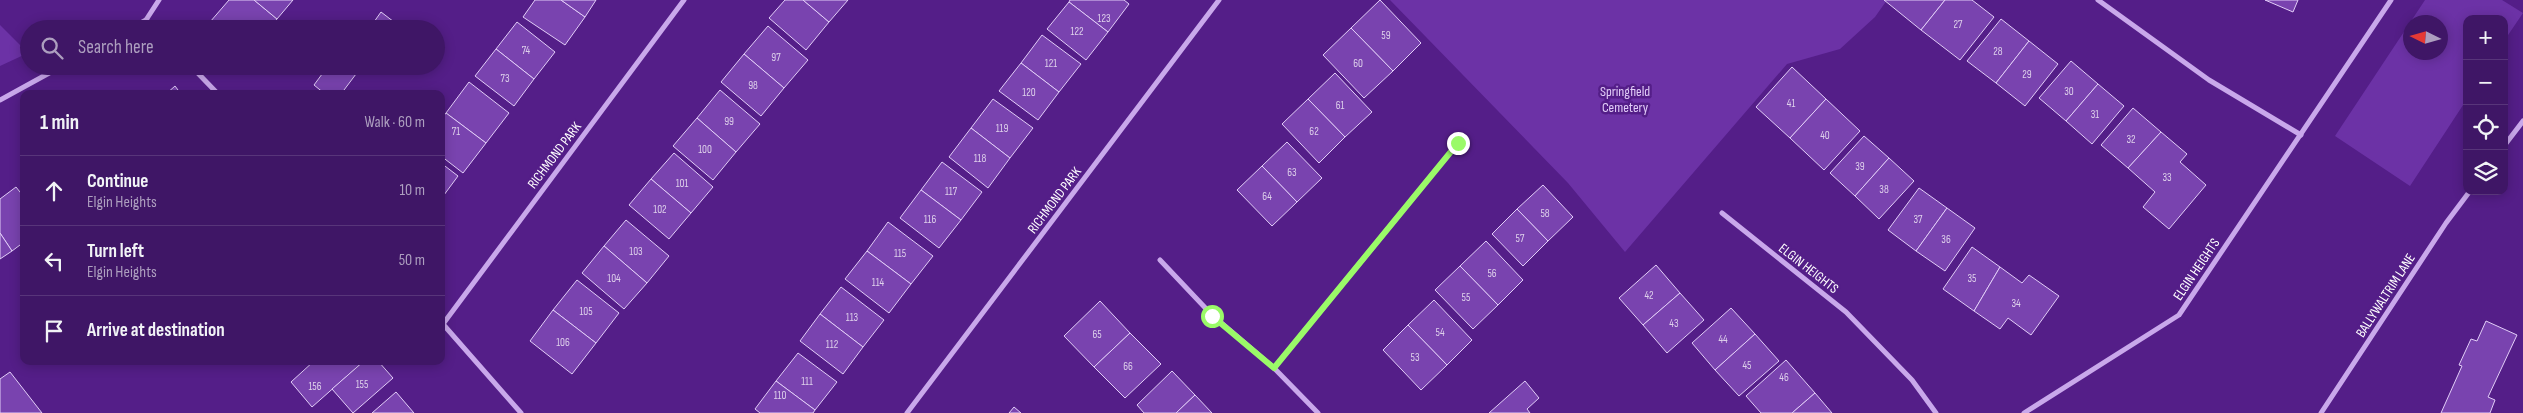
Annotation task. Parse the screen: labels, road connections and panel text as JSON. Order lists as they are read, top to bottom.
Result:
{
  "streets": {
    "street": ["RICHMOND PARK", "ELGIN HEIGHTS", "BALLYWALTRIM LANE"]
  },
  "parks": ["Springfield Cemetery"],
  "house_numbers": [
    "123",
    "27",
    "122",
    "59",
    "74",
    "28",
    "97",
    "121",
    "60",
    "29",
    "73",
    "98",
    "30",
    "120",
    "41",
    "61",
    "31",
    "99",
    "119",
    "71",
    "62",
    "40",
    "32",
    "100",
    "118",
    "39",
    "63",
    "33",
    "101",
    "38",
    "117",
    "64",
    "102",
    "58",
    "116",
    "37",
    "57",
    "36",
    "103",
    "115",
    "56",
    "104",
    "35",
    "114",
    "42",
    "55",
    "34",
    "105",
    "113",
    "43",
    "54",
    "65",
    "44",
    "106",
    "112",
    "53",
    "45",
    "66",
    "46",
    "111",
    "155",
    "156",
    "110"
  ],
  "north": "left",
  "page": {
    "map_buttons": ["+", "−"],
    "search": "Search here",
    "heading": ["1 min", "Walk · 60 m"],
    "list": [
      ["Continue", "Elgin Heights", "10 m"],
      ["Turn left", "Elgin Heights", "50 m"],
      "Arrive at destination"
    ]
  }
}
